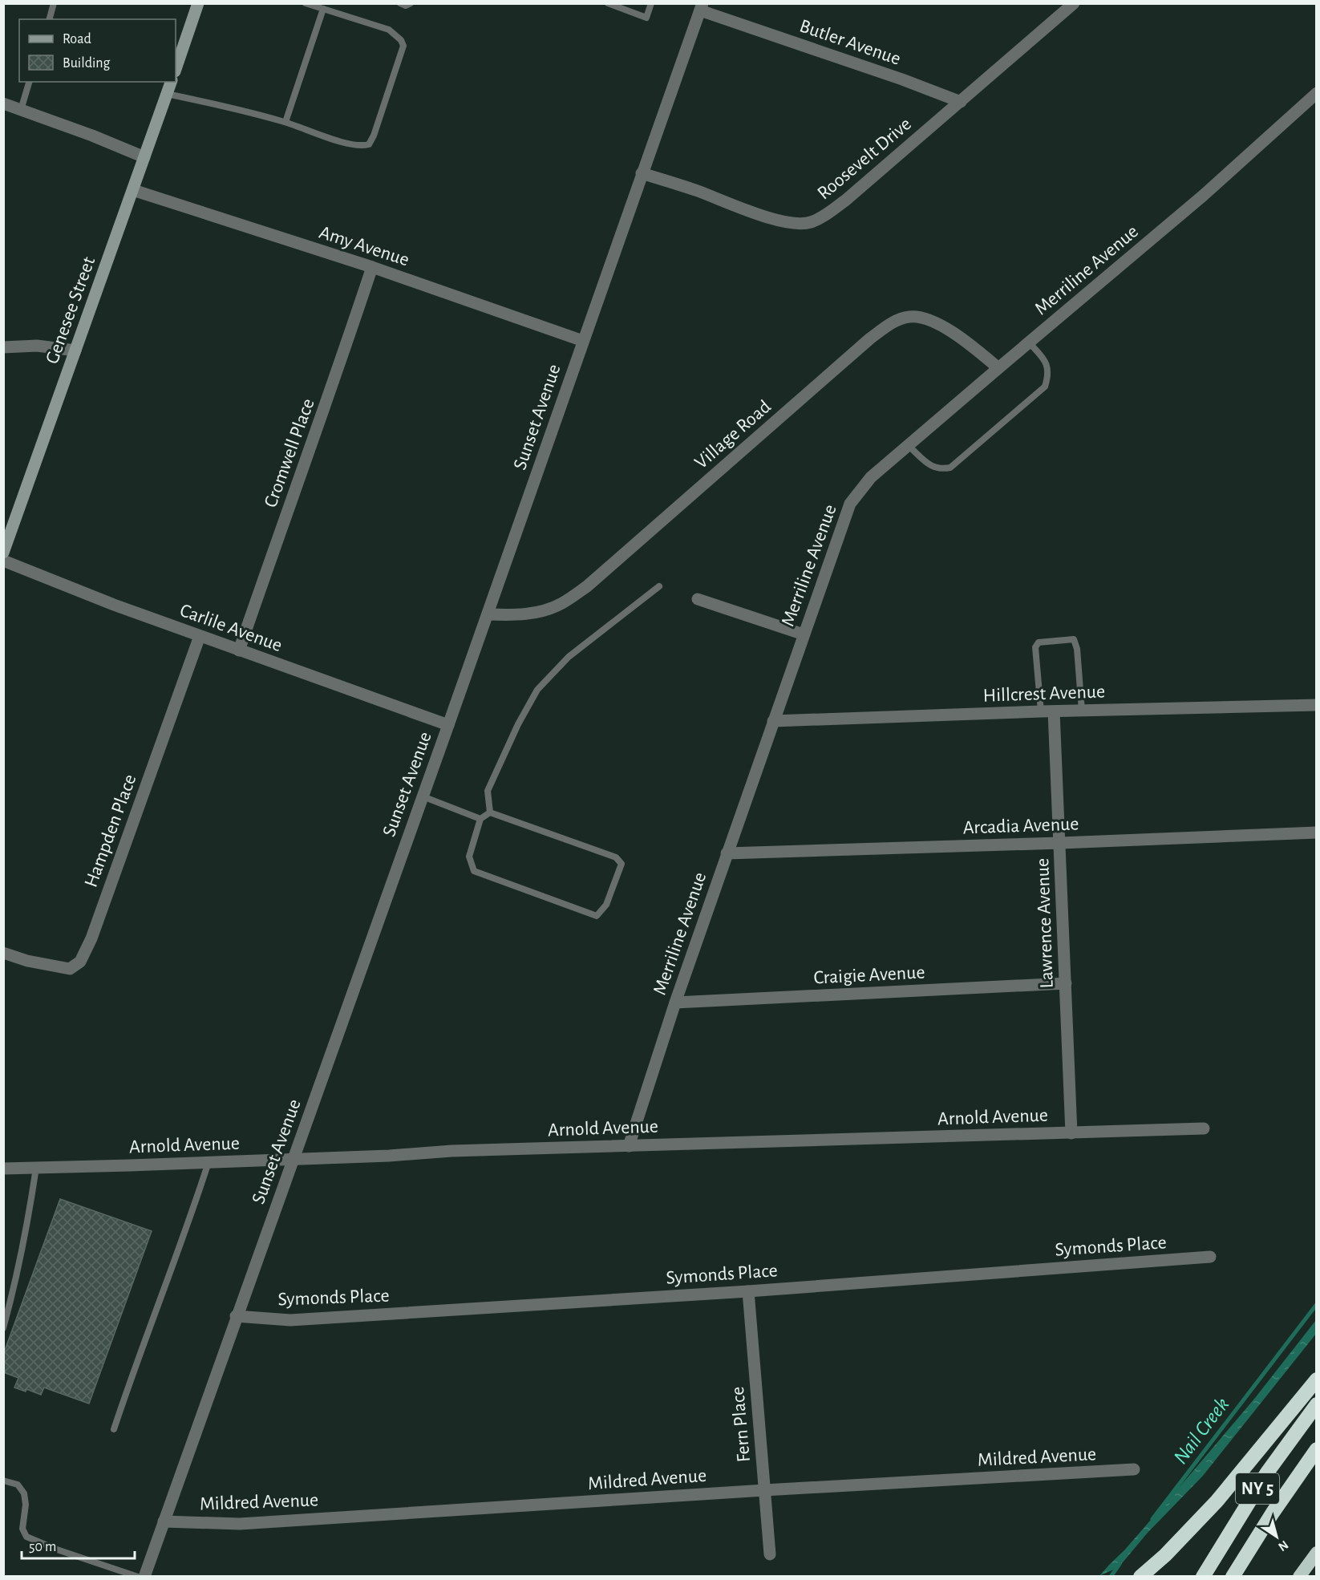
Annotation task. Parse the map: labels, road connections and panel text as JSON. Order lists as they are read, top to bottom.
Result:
{
  "streets": {
    "highway": ["NY 5"],
    "main road": ["Genesee Street"],
    "street": [
      "Butler Avenue",
      "Roosevelt Drive",
      "Amy Avenue",
      "Merriline Avenue",
      "Sunset Avenue",
      "Village Road",
      "Cromwell Place",
      "Carlile Avenue",
      "Hillcrest Avenue",
      "Arcadia Avenue",
      "Hampden Place",
      "Lawrence Avenue",
      "Craigie Avenue",
      "Arnold Avenue",
      "Symonds Place",
      "Fern Place",
      "Mildred Avenue"
    ]
  },
  "crossings": [
    ["Butler Avenue", "Roosevelt Drive"],
    ["Butler Avenue", "Sunset Avenue"],
    ["Roosevelt Drive", "Sunset Avenue"],
    ["Amy Avenue", "Genesee Street"],
    ["Amy Avenue", "Sunset Avenue"],
    ["Amy Avenue", "Cromwell Place"],
    ["Merriline Avenue", "Village Road"],
    ["Merriline Avenue", "Hillcrest Avenue"],
    ["Merriline Avenue", "Arcadia Avenue"],
    ["Merriline Avenue", "Craigie Avenue"],
    ["Merriline Avenue", "Arnold Avenue"],
    ["Sunset Avenue", "Village Road"],
    ["Sunset Avenue", "Carlile Avenue"],
    ["Sunset Avenue", "Arnold Avenue"],
    ["Sunset Avenue", "Symonds Place"],
    ["Sunset Avenue", "Mildred Avenue"],
    ["Cromwell Place", "Carlile Avenue"],
    ["Carlile Avenue", "Hampden Place"],
    ["Hillcrest Avenue", "Lawrence Avenue"],
    ["Arcadia Avenue", "Lawrence Avenue"],
    ["Lawrence Avenue", "Craigie Avenue"],
    ["Lawrence Avenue", "Arnold Avenue"],
    ["Symonds Place", "Fern Place"],
    ["Fern Place", "Mildred Avenue"]
  ],
  "water": ["Nail Creek"],
  "legend": ["Road", "Building"],
  "scale_bar": "50 m",
  "north": "bottom right"
}
